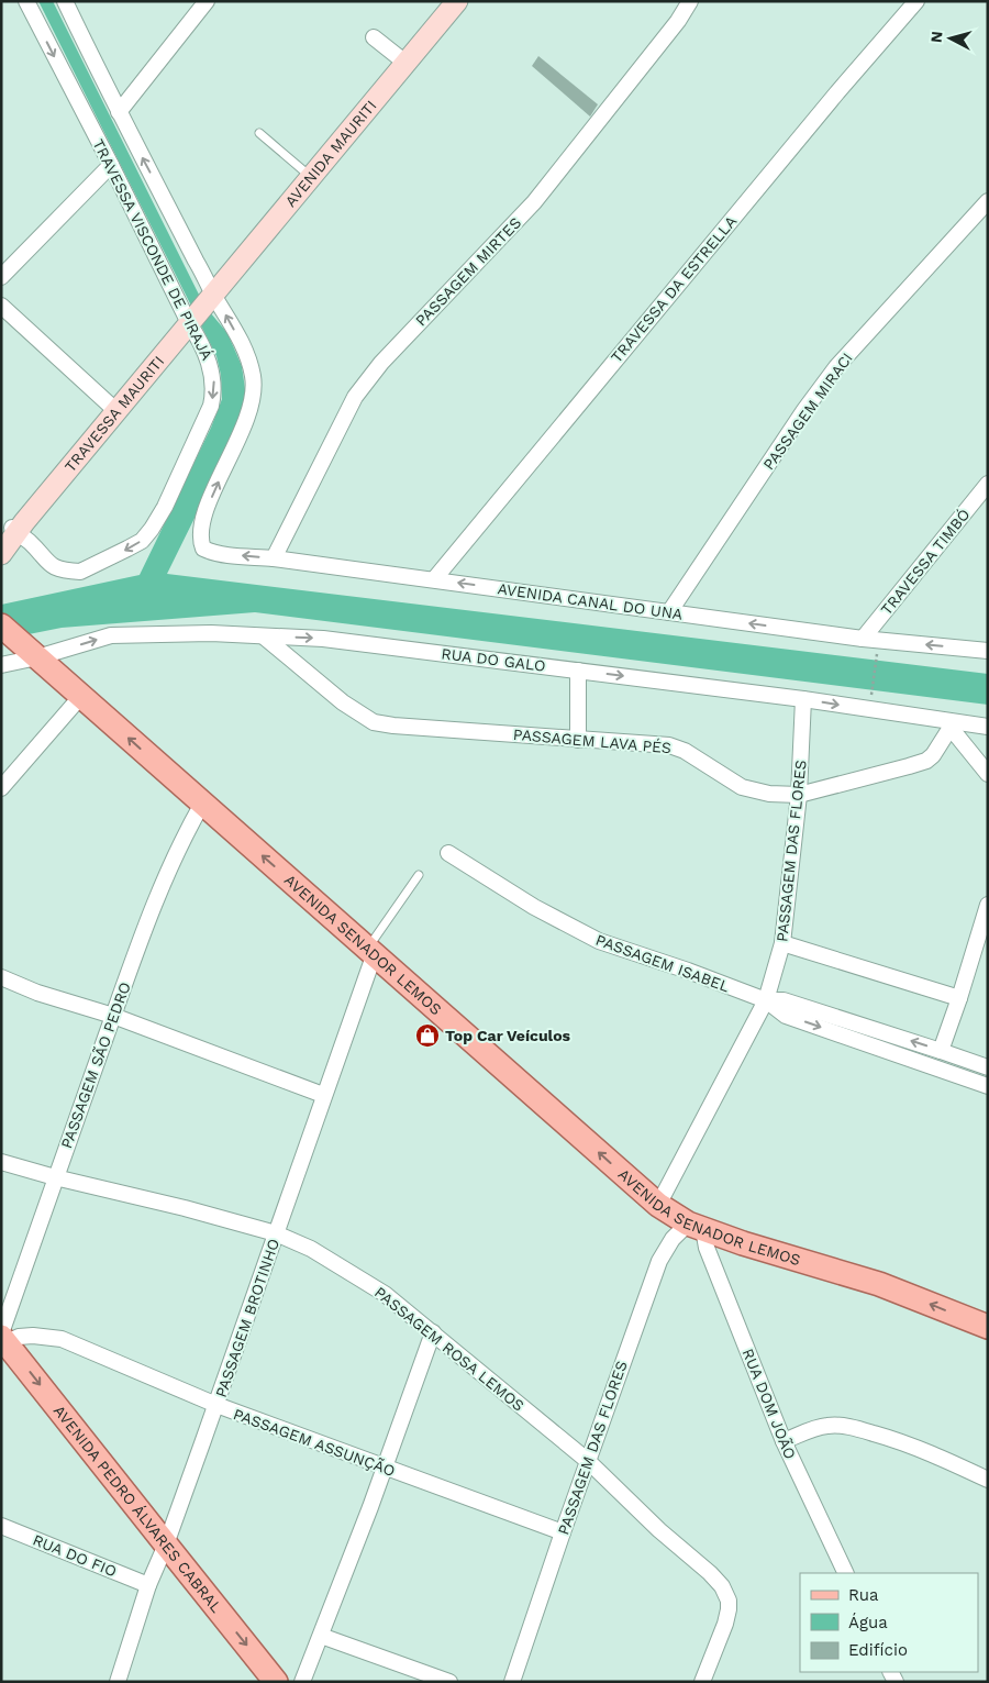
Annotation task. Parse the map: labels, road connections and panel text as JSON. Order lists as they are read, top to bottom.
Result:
{
  "streets": {
    "main road": [
      "AVENIDA MAURITI",
      "TRAVESSA MAURITI",
      "AVENIDA SENADOR LEMOS",
      "AVENIDA PEDRO ÁLVARES CABRAL"
    ],
    "street": [
      "TRAVESSA VISCONDE DE PIRAJÁ",
      "PASSAGEM MIRTES",
      "TRAVESSA DA ESTRELLA",
      "PASSAGEM MIRACI",
      "TRAVESSA TIMBÓ",
      "AVENIDA CANAL DO UNA",
      "RUA DO GALO",
      "PASSAGEM LAVA PÉS",
      "PASSAGEM DAS FLORES",
      "PASSAGEM ISABEL",
      "PASSAGEM SÃO PEDRO",
      "PASSAGEM BROTINHO",
      "PASSAGEM ROSA LEMOS",
      "RUA DOM JOÃO",
      "PASSAGEM ASSUNÇÃO",
      "RUA DO FIO"
    ]
  },
  "crossings": [
    ["AVENIDA MAURITI", "TRAVESSA VISCONDE DE PIRAJÁ"],
    ["AVENIDA MAURITI", "TRAVESSA MAURITI"],
    ["TRAVESSA VISCONDE DE PIRAJÁ", "TRAVESSA MAURITI"],
    ["TRAVESSA VISCONDE DE PIRAJÁ", "AVENIDA CANAL DO UNA"],
    ["PASSAGEM MIRTES", "AVENIDA CANAL DO UNA"],
    ["TRAVESSA DA ESTRELLA", "AVENIDA CANAL DO UNA"],
    ["PASSAGEM MIRACI", "AVENIDA CANAL DO UNA"],
    ["TRAVESSA TIMBÓ", "AVENIDA CANAL DO UNA"],
    ["RUA DO GALO", "PASSAGEM LAVA PÉS"],
    ["RUA DO GALO", "PASSAGEM DAS FLORES"],
    ["RUA DO GALO", "AVENIDA SENADOR LEMOS"],
    ["PASSAGEM LAVA PÉS", "PASSAGEM DAS FLORES"],
    ["PASSAGEM DAS FLORES", "AVENIDA SENADOR LEMOS"],
    ["PASSAGEM DAS FLORES", "PASSAGEM ISABEL"],
    ["PASSAGEM DAS FLORES", "PASSAGEM ROSA LEMOS"],
    ["PASSAGEM DAS FLORES", "RUA DOM JOÃO"],
    ["PASSAGEM DAS FLORES", "PASSAGEM ASSUNÇÃO"],
    ["AVENIDA SENADOR LEMOS", "PASSAGEM SÃO PEDRO"],
    ["AVENIDA SENADOR LEMOS", "PASSAGEM BROTINHO"],
    ["AVENIDA SENADOR LEMOS", "RUA DOM JOÃO"],
    ["PASSAGEM SÃO PEDRO", "PASSAGEM ROSA LEMOS"],
    ["PASSAGEM SÃO PEDRO", "PASSAGEM ASSUNÇÃO"],
    ["PASSAGEM SÃO PEDRO", "AVENIDA PEDRO ÁLVARES CABRAL"],
    ["PASSAGEM BROTINHO", "PASSAGEM ROSA LEMOS"],
    ["PASSAGEM BROTINHO", "PASSAGEM ASSUNÇÃO"],
    ["PASSAGEM BROTINHO", "AVENIDA PEDRO ÁLVARES CABRAL"],
    ["PASSAGEM BROTINHO", "RUA DO FIO"],
    ["PASSAGEM ASSUNÇÃO", "AVENIDA PEDRO ÁLVARES CABRAL"]
  ],
  "one_way": [
    "AVENIDA CANAL DO UNA",
    "RUA DO GALO",
    "AVENIDA SENADOR LEMOS",
    "AVENIDA PEDRO ÁLVARES CABRAL"
  ],
  "places": {
    "shop": ["Top Car Veículos"]
  },
  "legend": ["Rua", "Água", "Edifício"],
  "north": "left"
}
